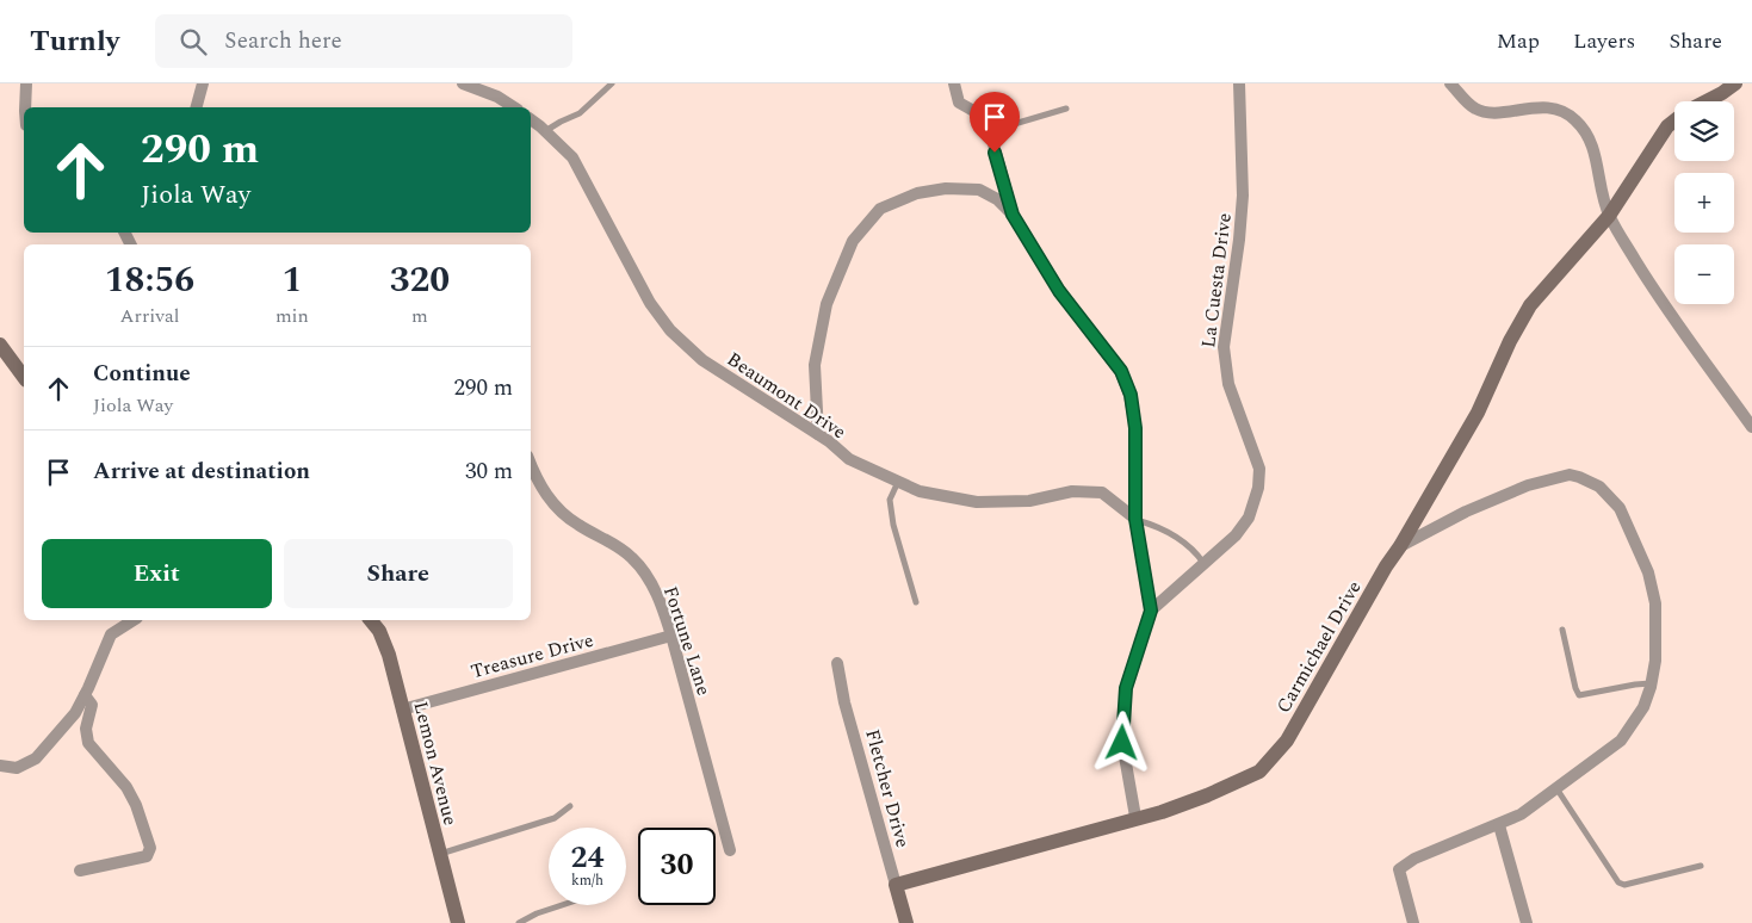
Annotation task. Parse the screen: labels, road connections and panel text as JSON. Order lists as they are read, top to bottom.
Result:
{
  "streets": {
    "street": [
      "La Cuesta Drive",
      "Beaumont Drive",
      "Fortune Lane",
      "Carmichael Drive",
      "Treasure Drive",
      "Lemon Avenue",
      "Fletcher Drive"
    ]
  },
  "crossings": [
    ["Fortune Lane", "Treasure Drive"],
    ["Carmichael Drive", "Fletcher Drive"],
    ["Treasure Drive", "Lemon Avenue"]
  ],
  "page": {
    "header": "Turnly",
    "search": "Search here",
    "nav": ["Map", "Layers", "Share"],
    "map_buttons": ["+", "−"],
    "turn": ["290 m", "Jiola Way"],
    "eta": [
      "18:56",
      "Arrival",
      "1",
      "min",
      "320",
      "m"
    ],
    "list": [
      {
        "name": "Continue",
        "note": "Jiola Way",
        "value": "290 m"
      },
      {
        "name": "Arrive at destination",
        "value": "30 m"
      }
    ],
    "buttons": ["Exit", "Share"],
    "speed": "24 km/h",
    "limit": "30"
  }
}
